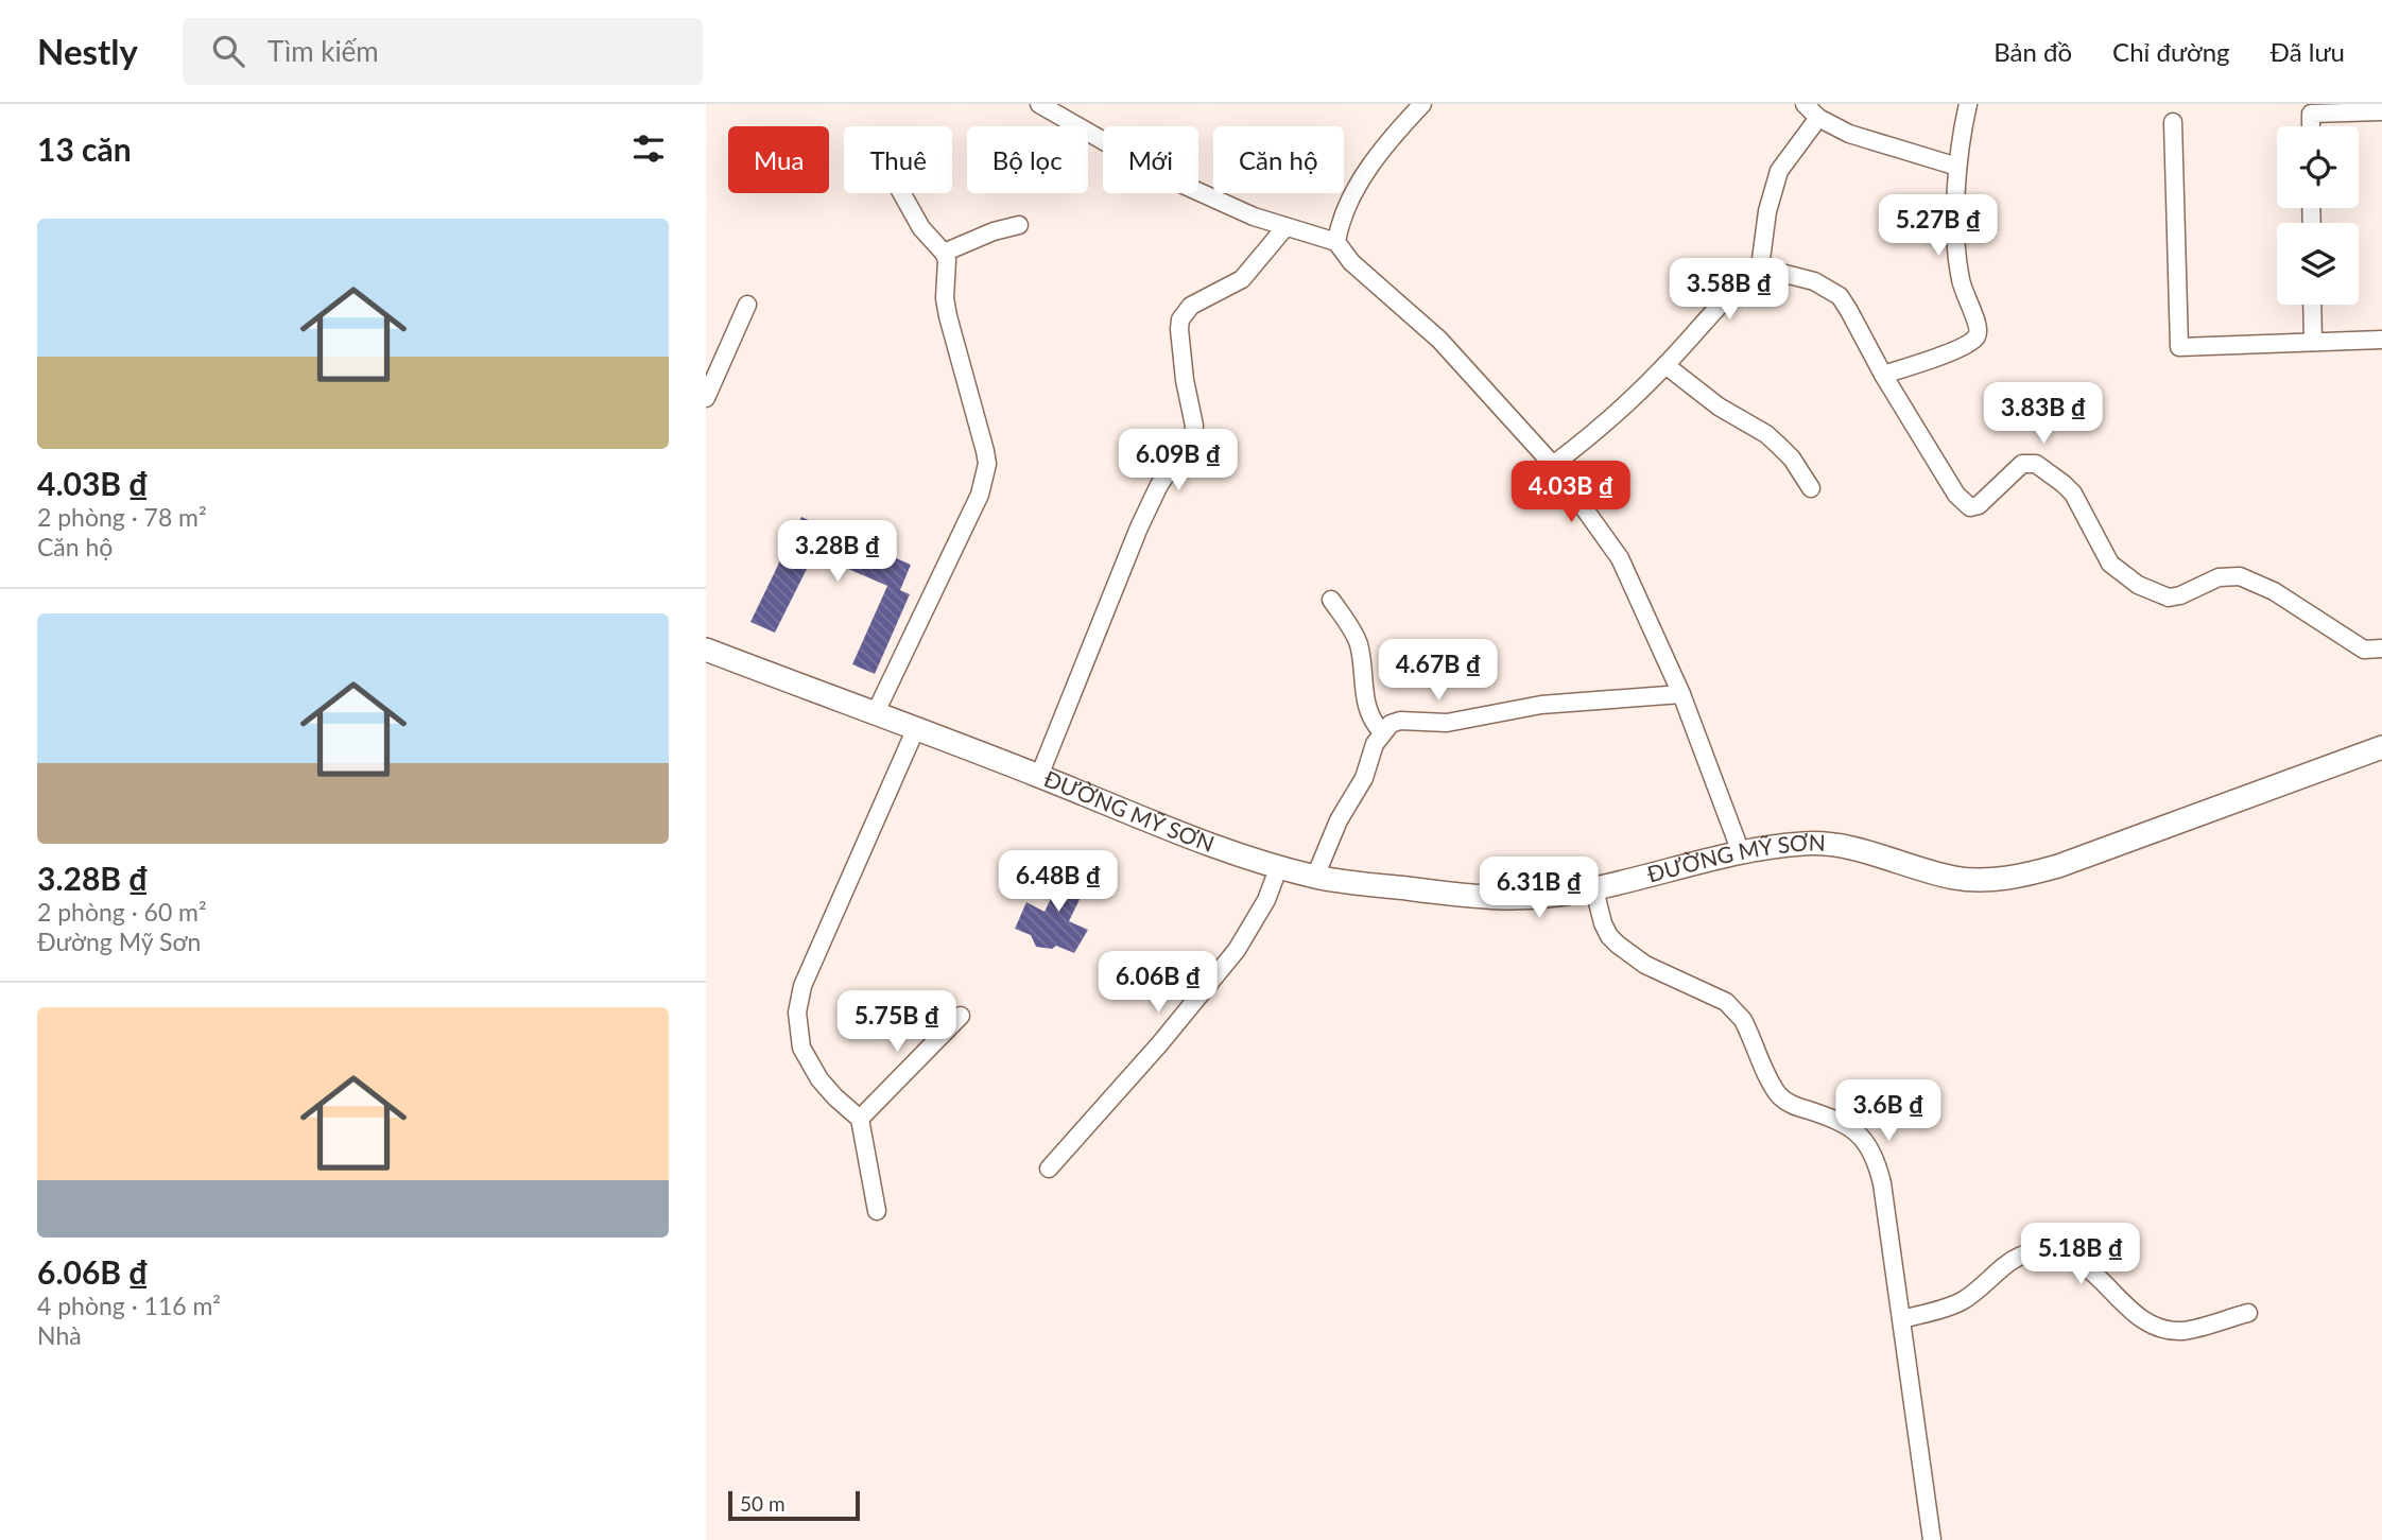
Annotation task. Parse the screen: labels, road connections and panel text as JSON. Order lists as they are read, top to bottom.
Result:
{
  "streets": {
    "street": ["ĐƯỜNG MỸ SƠN"]
  },
  "scale_bar": "50 m",
  "page": {
    "header": "Nestly",
    "search": "Tìm kiếm",
    "nav": ["Bản đồ", "Chỉ đường", "Đã lưu"],
    "heading": "13 căn",
    "chip": [
      "Mua",
      "Thuê",
      "Bộ lọc",
      "Mới",
      "Căn hộ"
    ],
    "list": [
      {
        "name": "4.03B ₫",
        "note": "2 phòng · 78 m² · Căn hộ"
      },
      {
        "name": "3.28B ₫",
        "note": "2 phòng · 60 m² · Đường Mỹ Sơn"
      },
      {
        "name": "6.06B ₫",
        "note": "4 phòng · 116 m² · Nhà"
      }
    ],
    "price": [
      "5.27B ₫",
      "3.58B ₫",
      "3.83B ₫",
      "6.09B ₫",
      "4.03B ₫",
      "3.28B ₫",
      "4.67B ₫",
      "6.48B ₫",
      "6.31B ₫",
      "6.06B ₫",
      "5.75B ₫",
      "3.6B ₫",
      "5.18B ₫"
    ],
    "scale": "50 m"
  }
}
